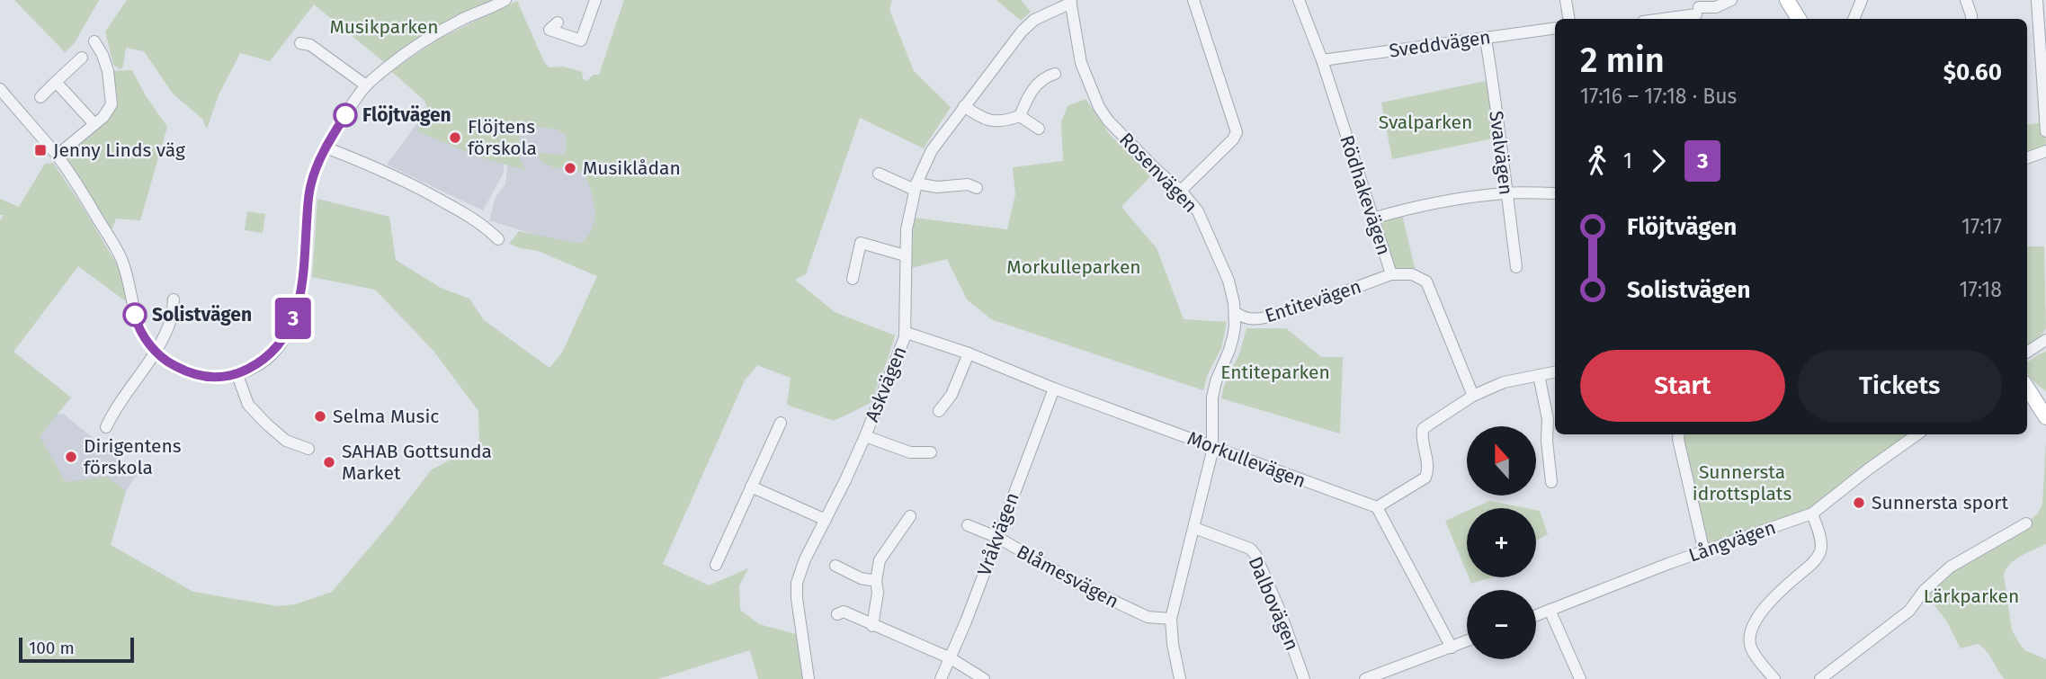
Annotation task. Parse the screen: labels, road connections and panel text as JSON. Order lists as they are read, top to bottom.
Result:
{
  "streets": {
    "street": [
      "Sveddvägen",
      "Svalvägen",
      "Rosenvägen",
      "Rödhakevägen",
      "Entitevägen",
      "Askvägen",
      "Morkullevägen",
      "Vråkvägen",
      "Långvägen",
      "Blåmesvägen",
      "Dalbovägen"
    ]
  },
  "crossings": [
    ["Sveddvägen", "Svalvägen"],
    ["Sveddvägen", "Rödhakevägen"],
    ["Rosenvägen", "Entitevägen"],
    ["Rosenvägen", "Morkullevägen"],
    ["Rosenvägen", "Blåmesvägen"],
    ["Rosenvägen", "Dalbovägen"],
    ["Rödhakevägen", "Entitevägen"],
    ["Askvägen", "Morkullevägen"],
    ["Morkullevägen", "Vråkvägen"],
    ["Vråkvägen", "Blåmesvägen"]
  ],
  "parks": [
    "Musikparken",
    "Svalparken",
    "Morkulleparken",
    "Entiteparken",
    "Sunnersta idrottsplats",
    "Lärkparken"
  ],
  "places": {
    "other": [
      "Flöjtvägen",
      "Flöjtens förskola",
      "Musiklådan",
      "Solistvägen",
      "Selma Music",
      "Dirigentens förskola",
      "SAHAB Gottsunda Market",
      "Sunnersta sport"
    ],
    "transit": ["Jenny Linds väg"]
  },
  "lines": ["bus line 3"],
  "scale_bar": "100 m",
  "north": "top",
  "page": {
    "on_map": "3",
    "heading": ["2 min", "17:16 – 17:18 · Bus", "$0.60"],
    "legs": ["1", "3"],
    "list": [
      {
        "name": "Flöjtvägen",
        "value": "17:17"
      },
      {
        "name": "Solistvägen",
        "value": "17:18"
      }
    ],
    "buttons": ["Start", "Tickets"],
    "map_buttons": ["+", "−"],
    "scale": "100 m"
  }
}
